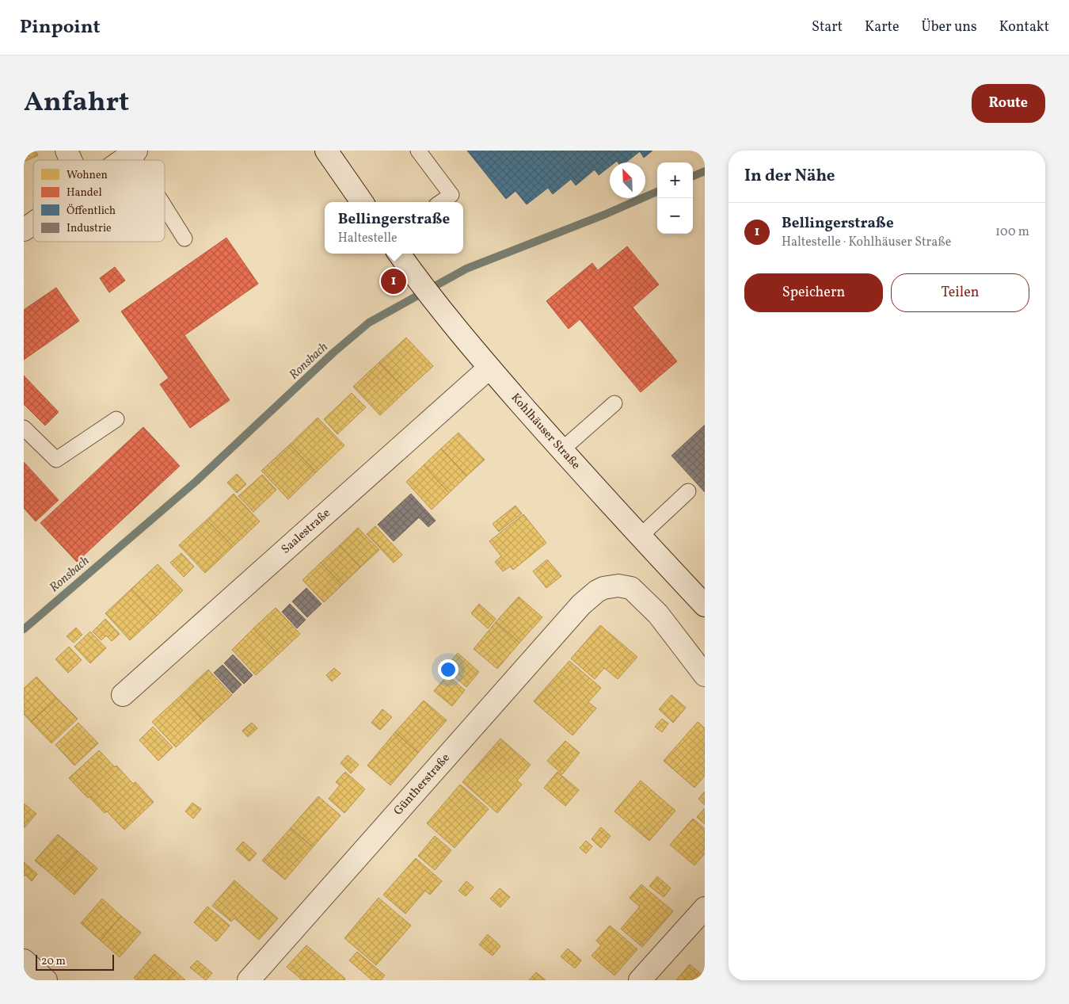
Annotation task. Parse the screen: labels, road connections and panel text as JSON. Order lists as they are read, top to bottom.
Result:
{
  "streets": {
    "street": ["Kohlhäuser Straße", "Saalestraße", "Güntherstraße"]
  },
  "crossings": [
    ["Kohlhäuser Straße", "Saalestraße"]
  ],
  "water": ["Ronsbach"],
  "legend": [
    "Wohnen",
    "Handel",
    "Öffentlich",
    "Industrie"
  ],
  "scale_bar": "20 m",
  "north": "top left",
  "page": {
    "header": "Pinpoint",
    "nav": [
      "Start",
      "Karte",
      "Über uns",
      "Kontakt"
    ],
    "title": "Anfahrt",
    "buttons": [
      "Route",
      ["Speichern", "Teilen"]
    ],
    "heading": "In der Nähe",
    "map_buttons": ["+", "−"],
    "popup": ["Bellingerstraße", "Haltestelle"],
    "list": [
      {
        "mark": "1",
        "name": "Bellingerstraße",
        "note": "Haltestelle · Kohlhäuser Straße",
        "value": "100 m"
      }
    ],
    "pins": "1",
    "scale": "20 m"
  }
}
